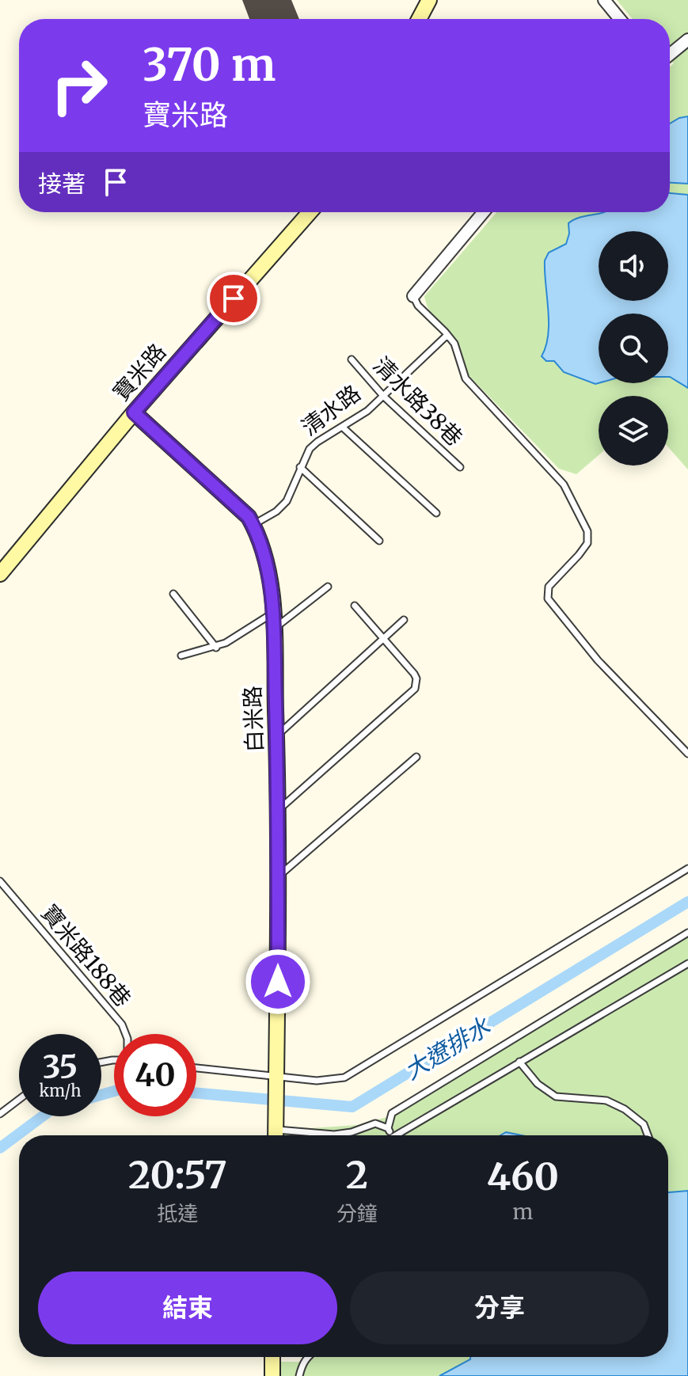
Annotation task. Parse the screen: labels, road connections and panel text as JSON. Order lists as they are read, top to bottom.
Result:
{
  "streets": {
    "street": ["寶米路", "白米路"],
    "lane": ["清水路38巷", "清水路", "寶米路188巷"]
  },
  "crossings": [
    ["寶米路", "白米路"],
    ["清水路38巷", "清水路"],
    ["清水路", "白米路"]
  ],
  "water": ["大遼排水"],
  "page": {
    "turn": ["370 m", "寶米路"],
    "then": "接著",
    "speed": "35 km/h",
    "limit": "40",
    "eta": [
      "20:57",
      "抵達",
      "2",
      "分鐘",
      "460",
      "m"
    ],
    "buttons": ["結束", "分享"]
  }
}
